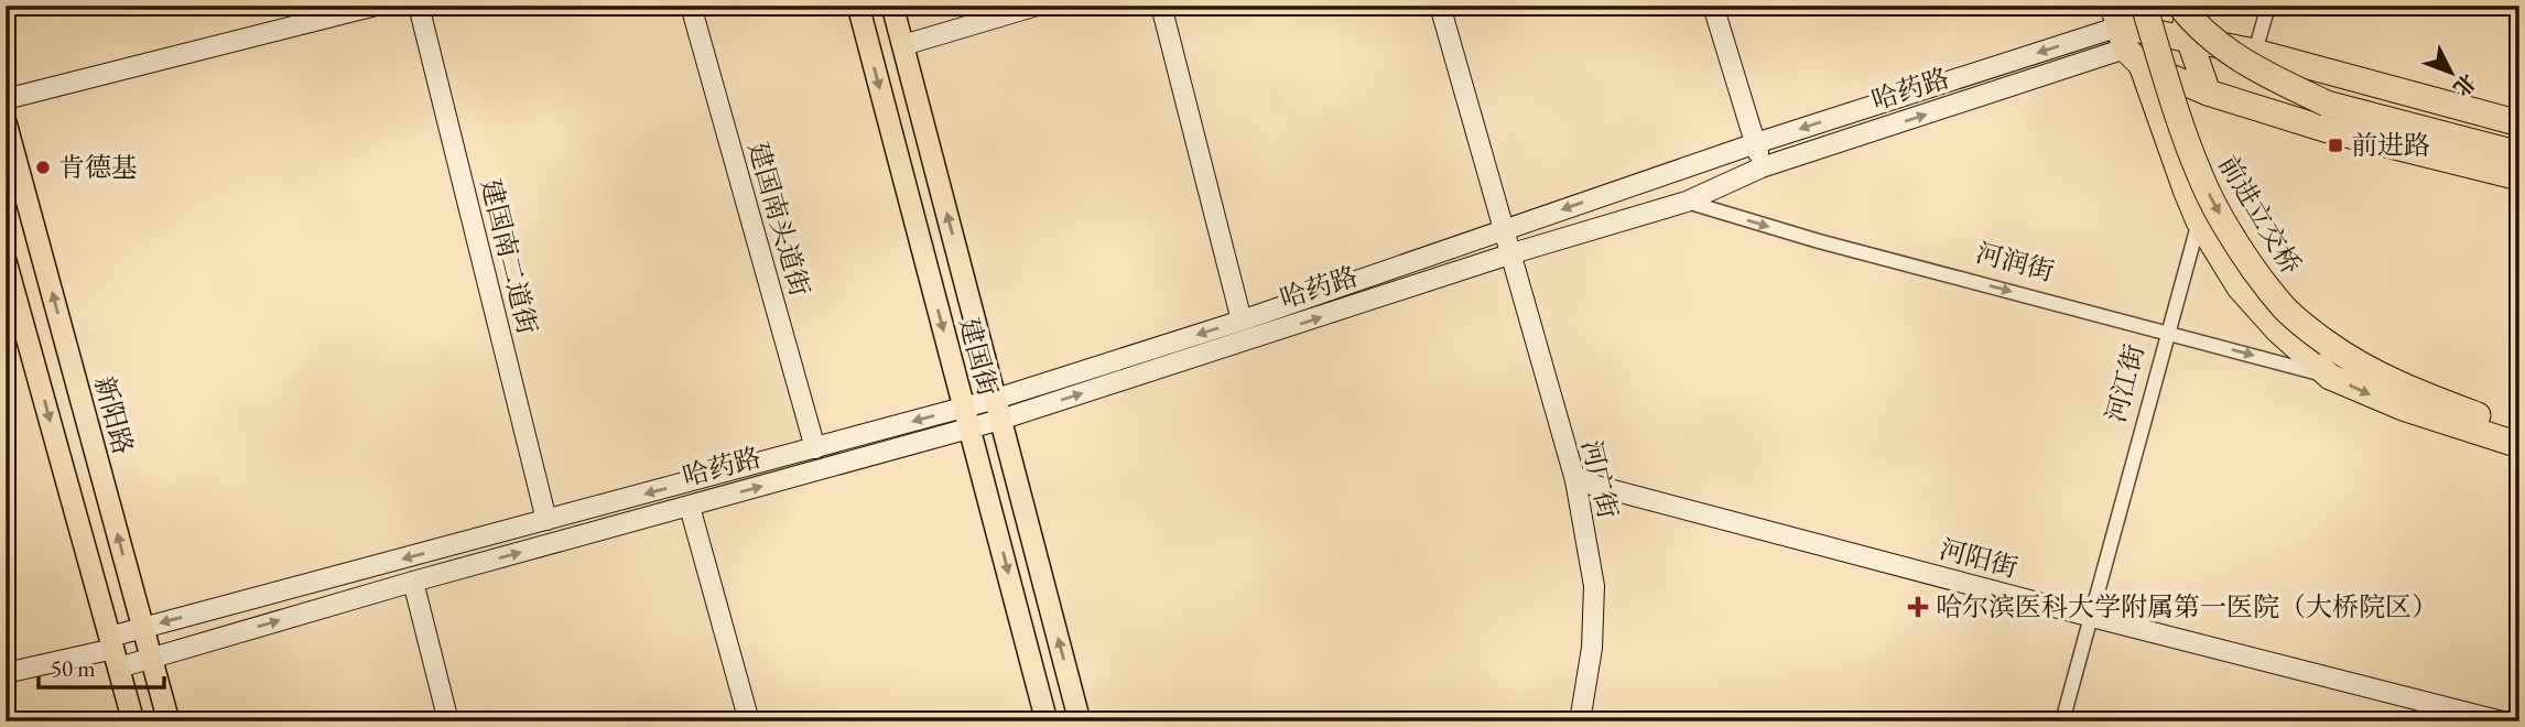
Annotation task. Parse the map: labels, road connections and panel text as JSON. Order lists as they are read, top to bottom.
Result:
{
  "streets": {
    "highway": ["哈药路", "前进立交桥", "河润街"],
    "main road": [
      "建国南头道街",
      "建国南二道街",
      "建国街",
      "新阳路",
      "河广街",
      "河阳街"
    ],
    "street": ["河江街"]
  },
  "crossings": [
    ["哈药路", "建国南头道街"],
    ["哈药路", "建国南二道街"],
    ["哈药路", "河润街"],
    ["哈药路", "建国街"],
    ["哈药路", "新阳路"],
    ["哈药路", "河广街"],
    ["河润街", "河江街"],
    ["河江街", "河阳街"],
    ["河广街", "河阳街"]
  ],
  "one_way": ["河润街"],
  "places": {
    "transit": ["前进路"],
    "other": ["肯德基"],
    "health": ["哈尔滨医科大学附属第一医院（大桥院区）"]
  },
  "scale_bar": "50 m",
  "north": "bottom right"
}
